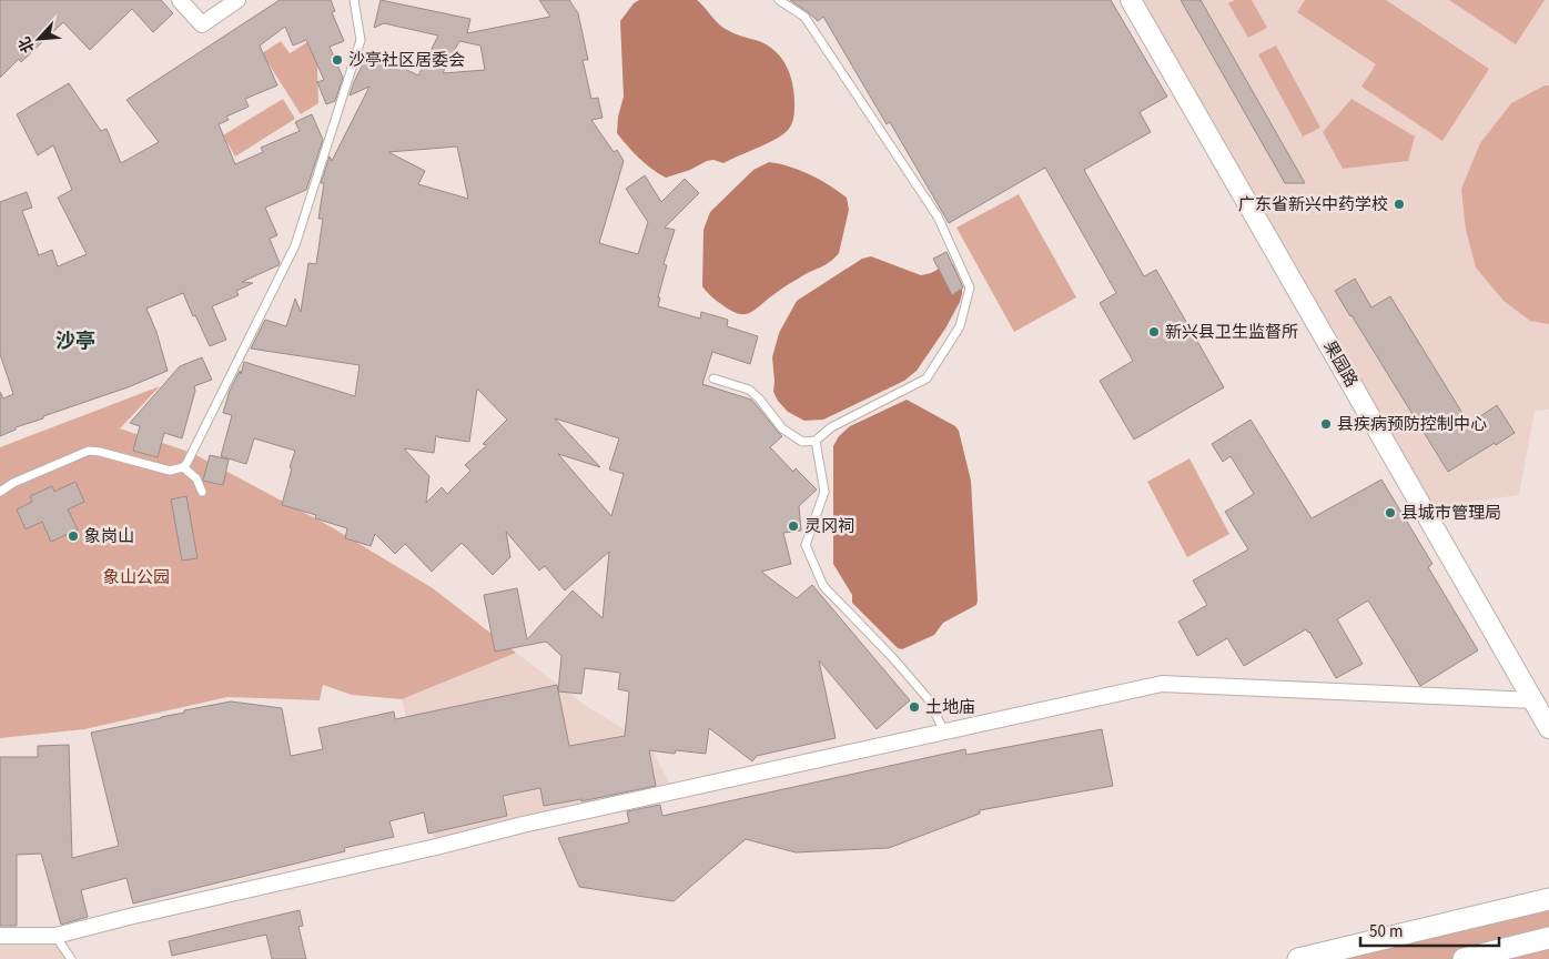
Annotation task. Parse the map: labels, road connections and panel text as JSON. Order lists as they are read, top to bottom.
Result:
{
  "streets": {
    "street": ["果园路"]
  },
  "districts": ["沙亭"],
  "parks": ["象山公园"],
  "places": [
    "沙亭社区居委会",
    "广东省新兴中药学校",
    "新兴县卫生监督所",
    "县疾病预防控制中心",
    "县城市管理局",
    "灵冈祠",
    "象岗山",
    "土地庙"
  ],
  "scale_bar": "50 m",
  "north": "bottom left"
}
